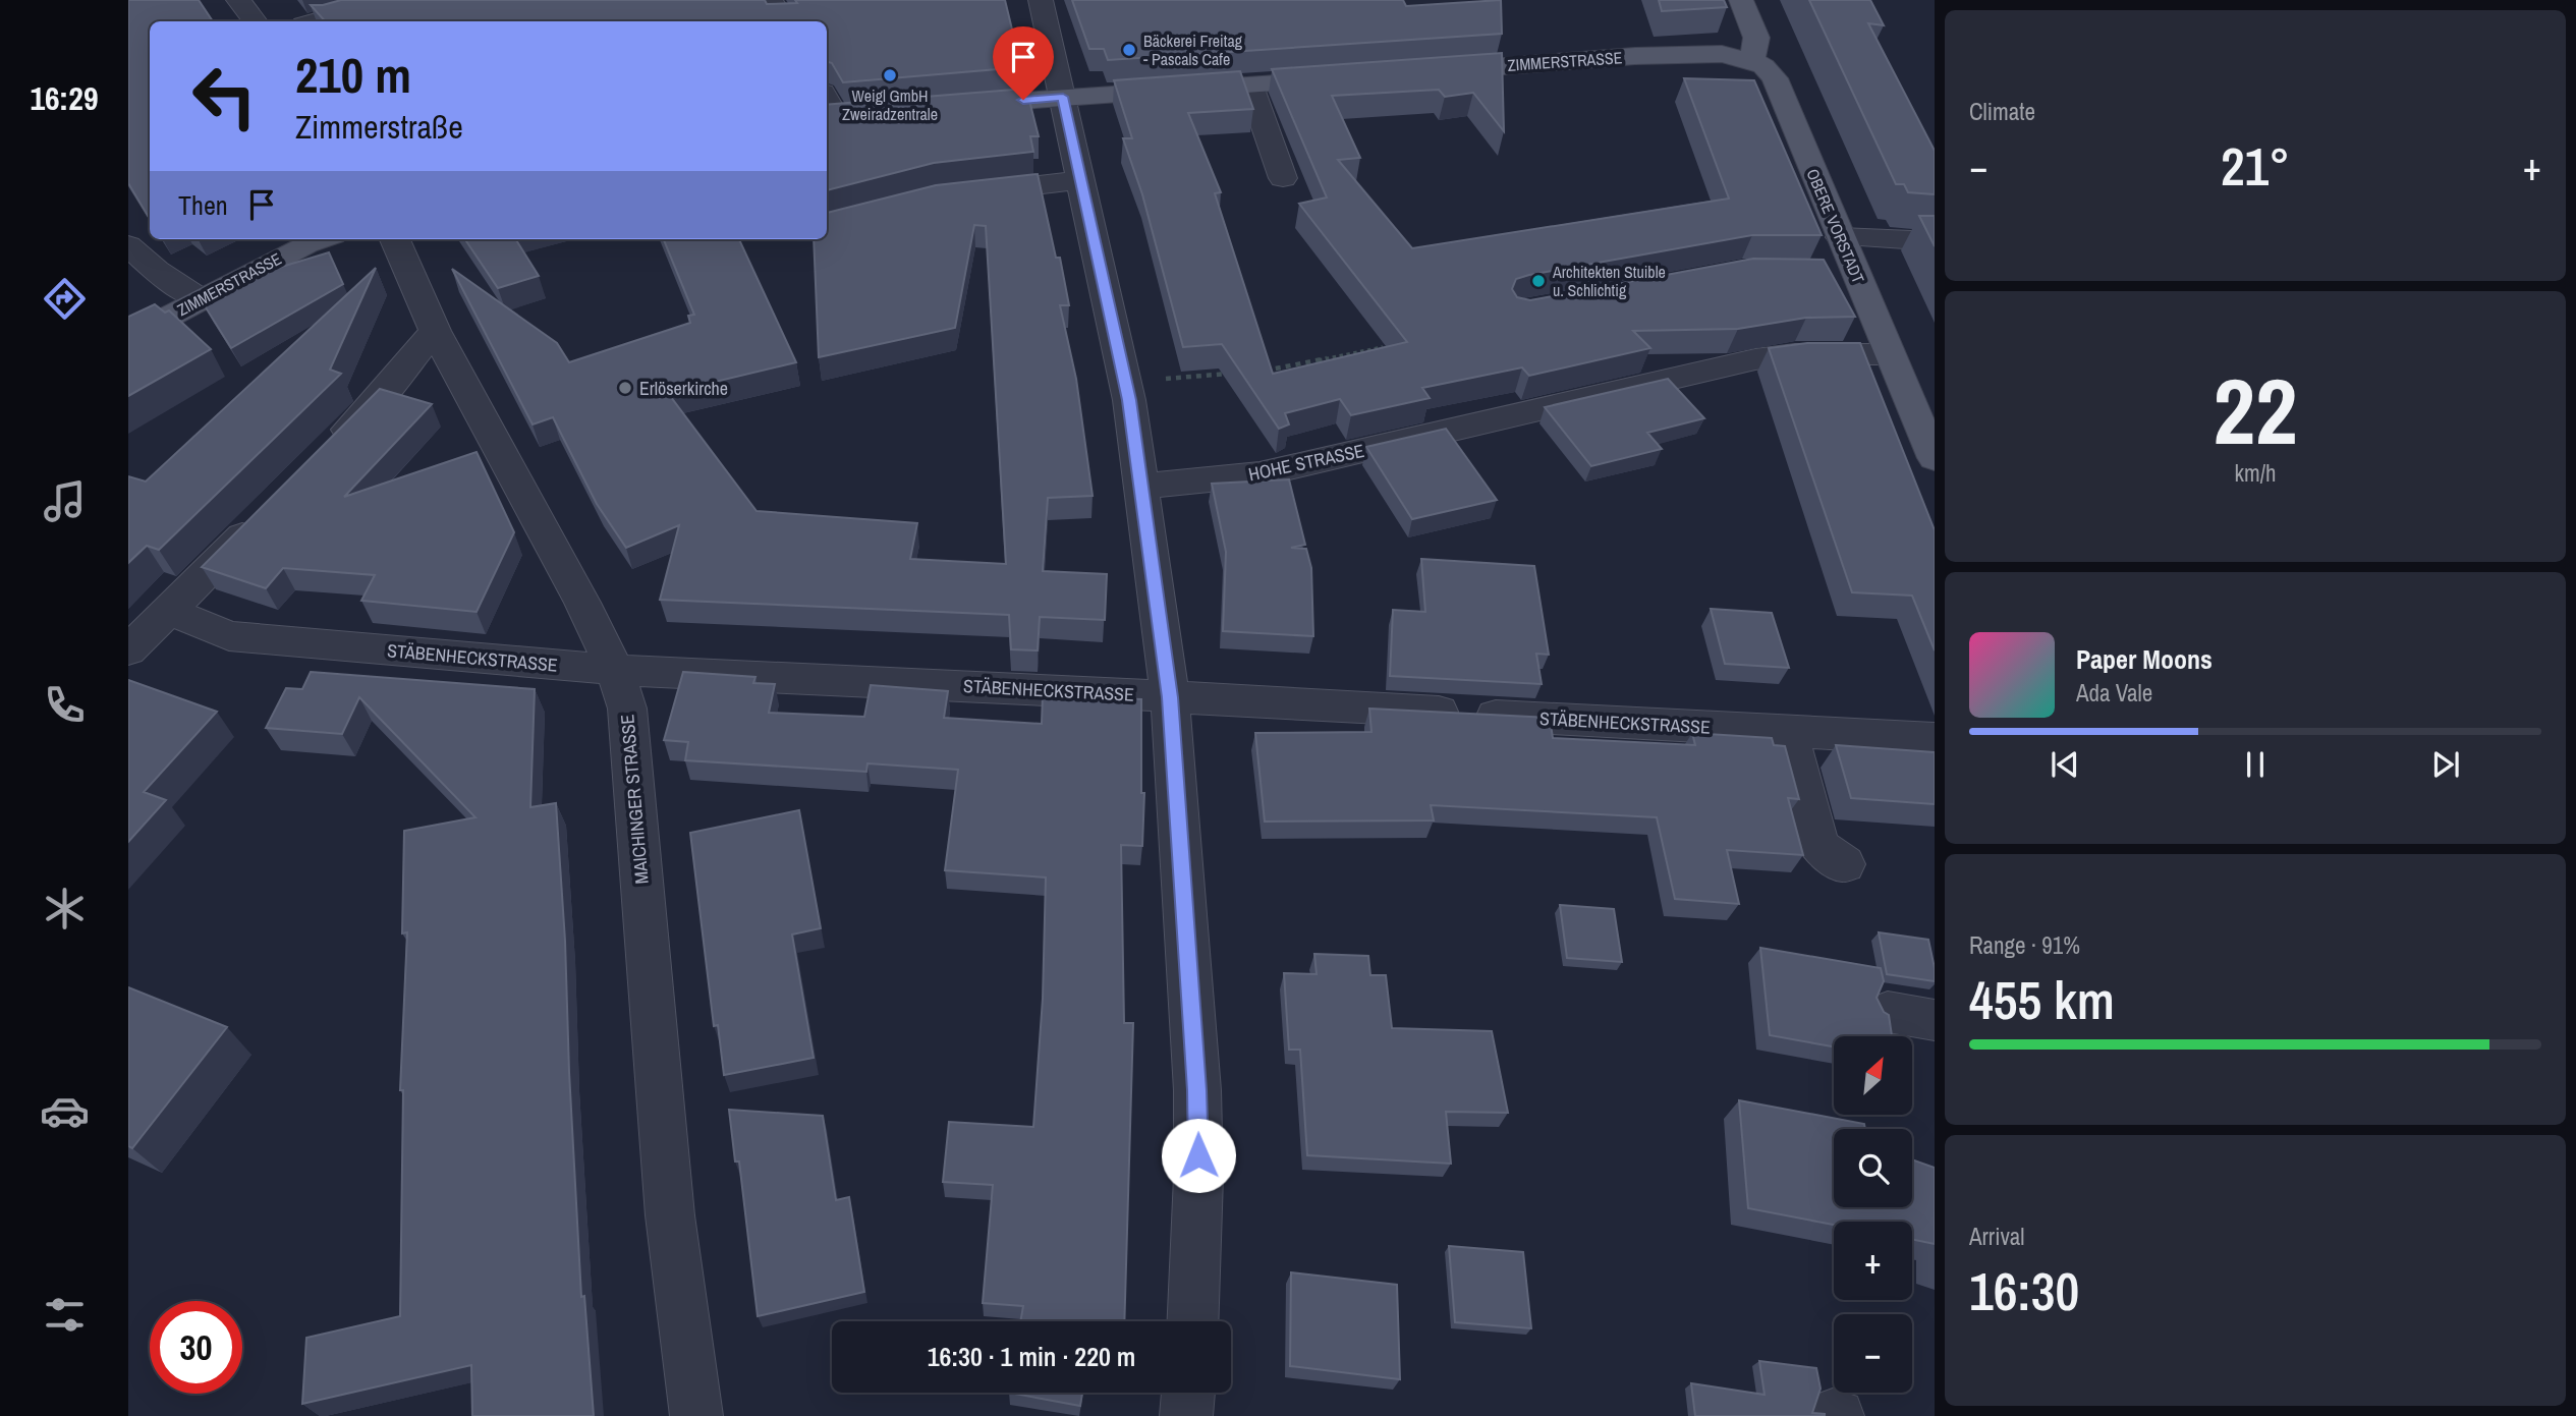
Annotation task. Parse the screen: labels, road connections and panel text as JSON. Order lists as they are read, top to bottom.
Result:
{
  "streets": {
    "main road": ["ZIMMERSTRASSE", "OBERE VORSTADT"],
    "street": ["HOHE STRASSE", "STÄBENHECKSTRASSE", "MAICHINGER STRASSE"]
  },
  "crossings": [
    ["ZIMMERSTRASSE", "OBERE VORSTADT"],
    ["OBERE VORSTADT", "HOHE STRASSE"],
    ["STÄBENHECKSTRASSE", "MAICHINGER STRASSE"]
  ],
  "places": [
    "Bäckerei Freitag - Pascals Cafe",
    "Weigl GmbH Zweiradzentrale",
    "Architekten Stuible u. Schlichtig",
    "Erlöserkirche"
  ],
  "north": "top right",
  "page": {
    "tabs": "16:29",
    "tile": [
      "Climate",
      ["22", "km/h"],
      ["Range · 91%", "455 km"],
      ["Arrival", "16:30"]
    ],
    "turn": ["210 m", "Zimmerstraße"],
    "heat": ["−", "21°", "+"],
    "then": "Then",
    "song": ["Paper Moons", "Ada Vale"],
    "map_buttons": ["+", "−"],
    "limit": "30",
    "trip": "16:30 · 1 min · 220 m"
  }
}
